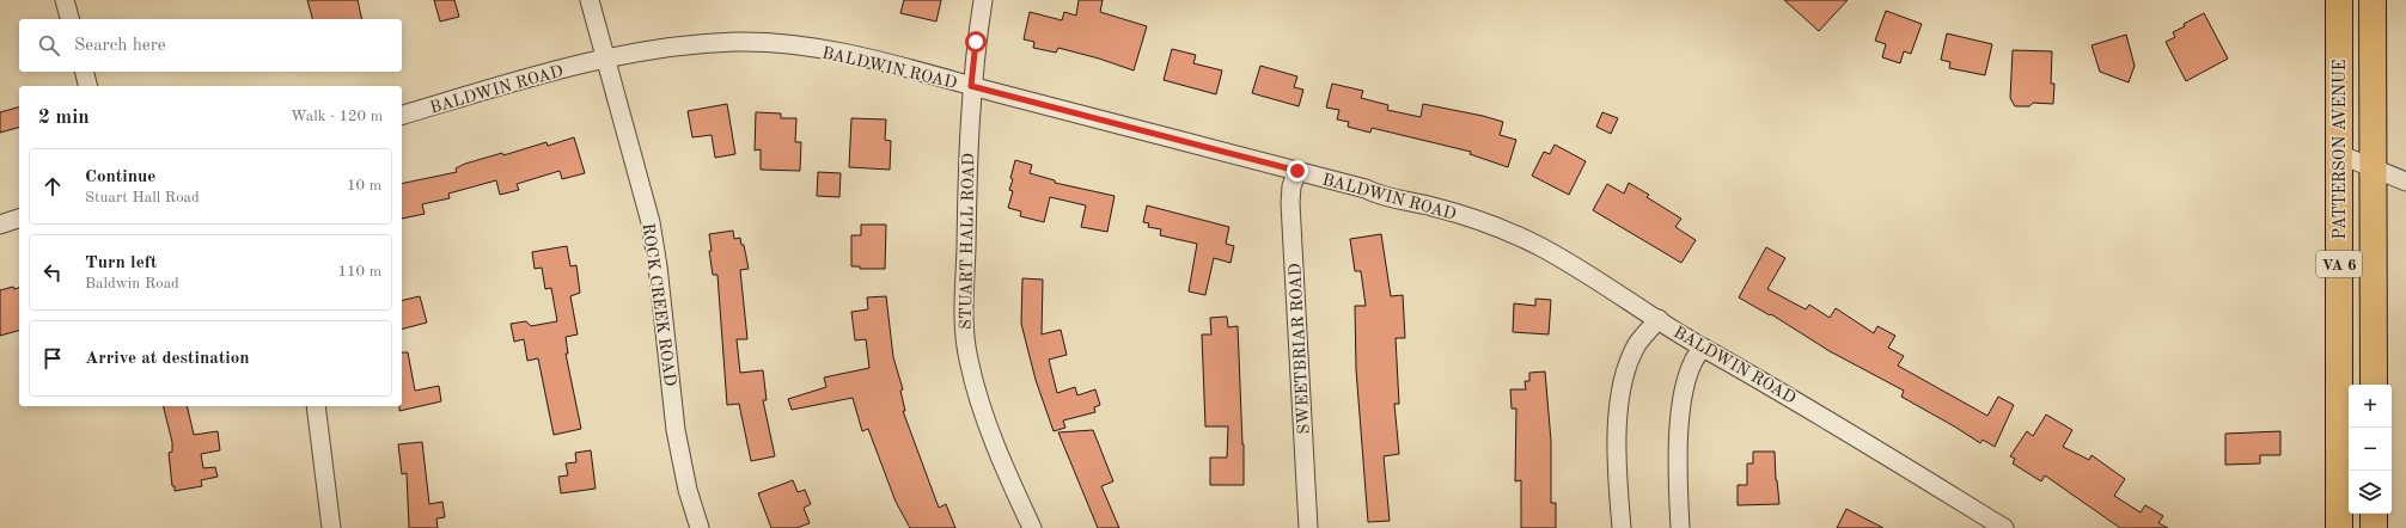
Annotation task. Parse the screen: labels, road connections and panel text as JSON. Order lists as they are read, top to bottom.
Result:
{
  "streets": {
    "main road": ["PATTERSON AVENUE", "VA 6"],
    "street": [
      "BALDWIN ROAD",
      "STUART HALL ROAD",
      "ROCK CREEK ROAD",
      "SWEETBRIAR ROAD"
    ]
  },
  "crossings": [
    ["BALDWIN ROAD", "STUART HALL ROAD"],
    ["BALDWIN ROAD", "ROCK CREEK ROAD"],
    ["BALDWIN ROAD", "SWEETBRIAR ROAD"]
  ],
  "page": {
    "search": "Search here",
    "heading": ["2 min", "Walk · 120 m"],
    "list": [
      ["Continue", "Stuart Hall Road", "10 m"],
      ["Turn left", "Baldwin Road", "110 m"],
      "Arrive at destination"
    ],
    "map_buttons": ["+", "−"]
  }
}
